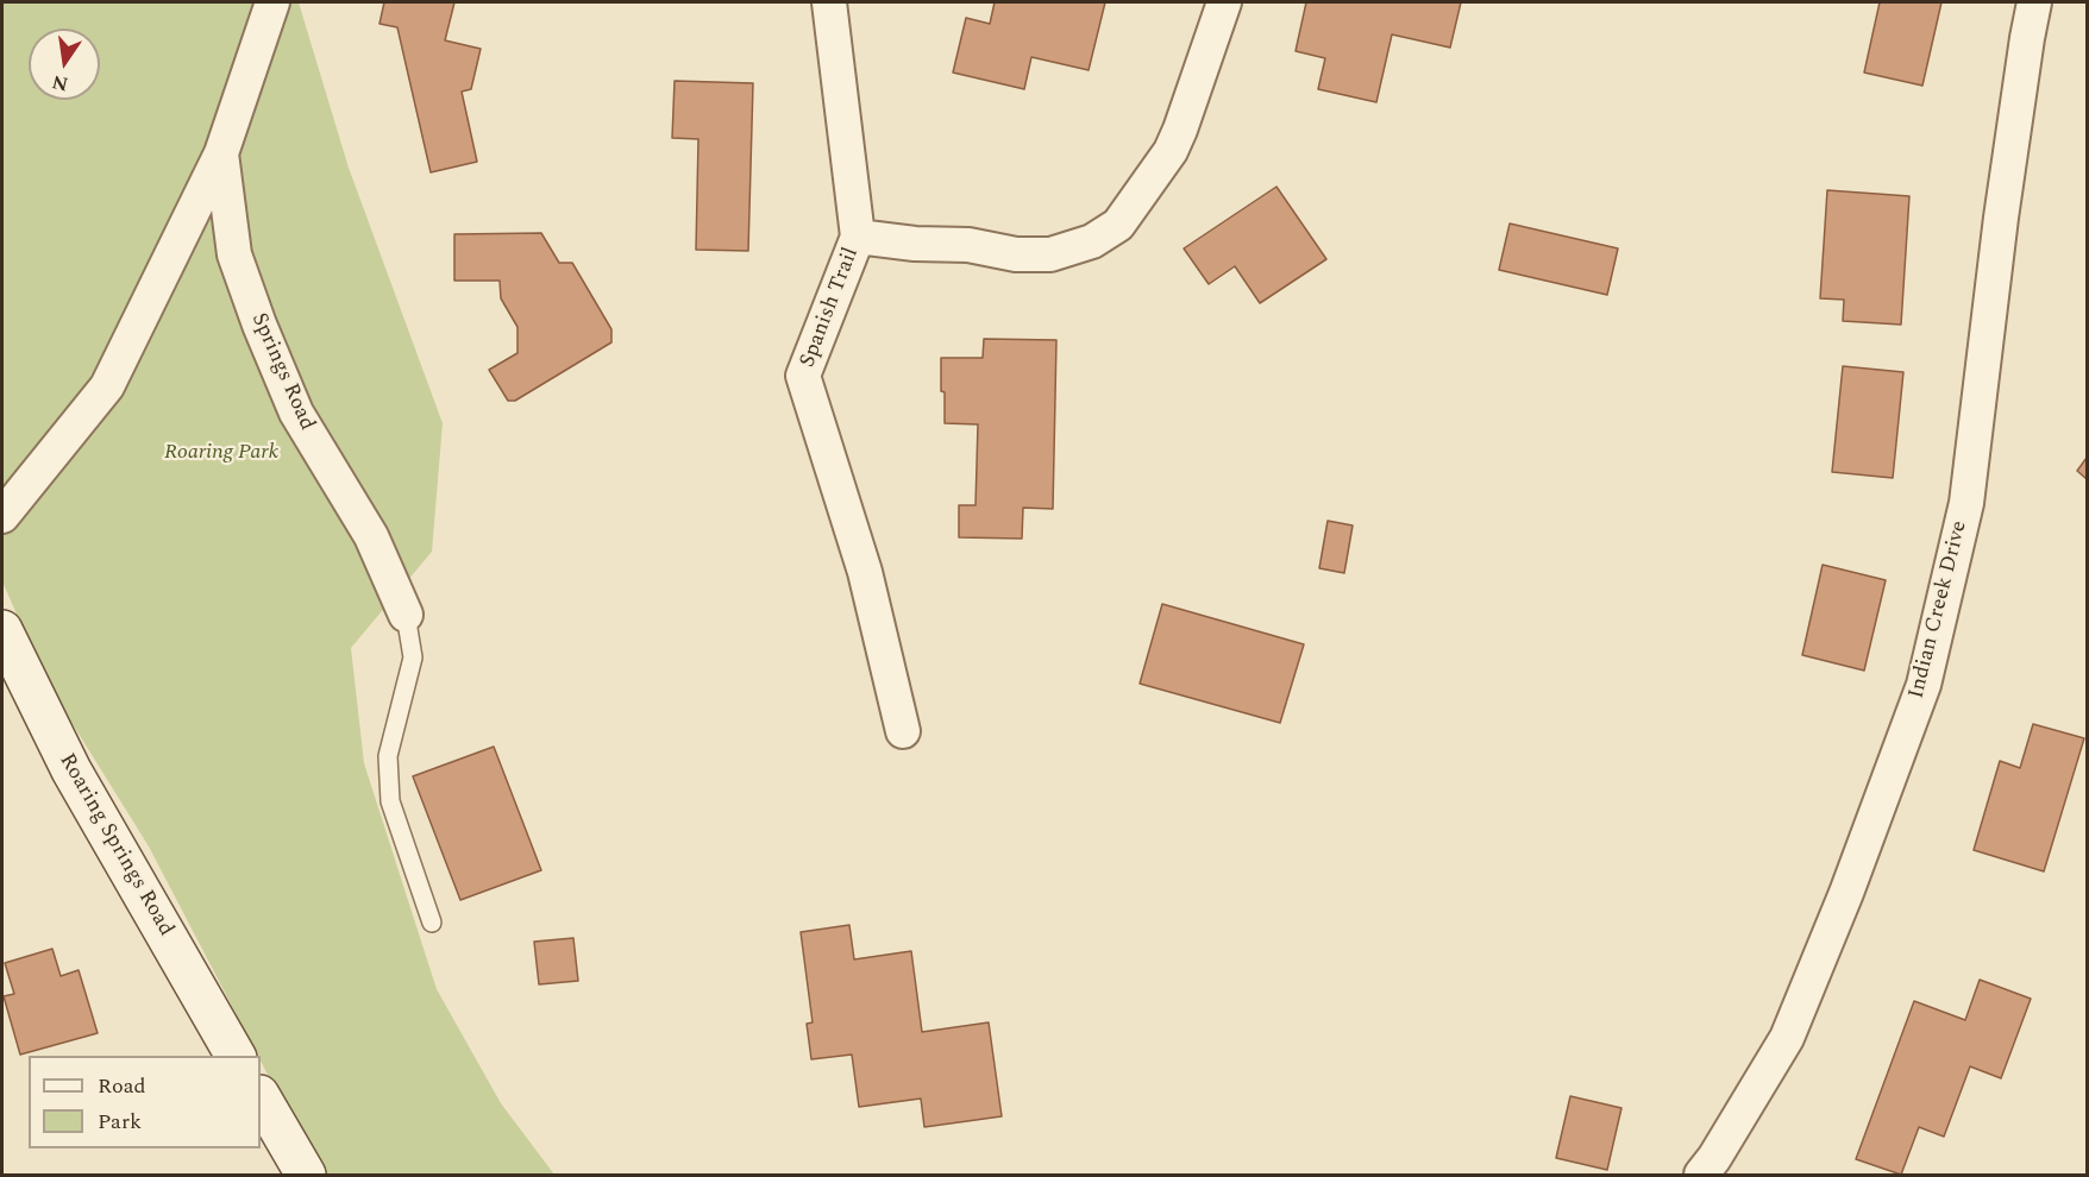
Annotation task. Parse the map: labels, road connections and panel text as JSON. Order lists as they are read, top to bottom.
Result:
{
  "streets": {
    "street": [
      "Spanish Trail",
      "Springs Road",
      "Indian Creek Drive",
      "Roaring Springs Road"
    ]
  },
  "parks": ["Roaring Park"],
  "legend": ["Road", "Park"],
  "north": "bottom"
}
